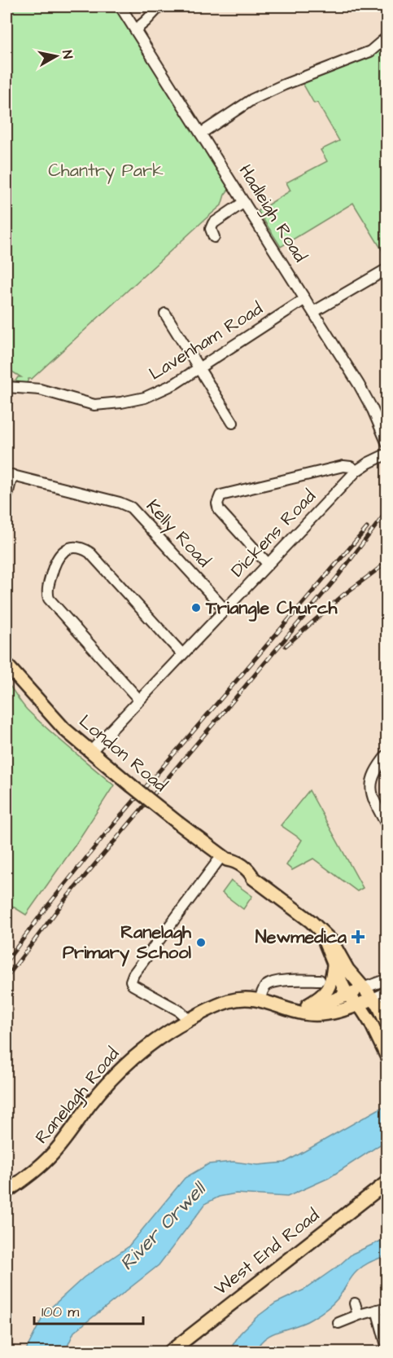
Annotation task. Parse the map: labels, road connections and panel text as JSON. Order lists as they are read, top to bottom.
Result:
{
  "streets": {
    "main road": ["London Road", "Ranelagh Road", "West End Road"],
    "street": [
      "Hadleigh Road",
      "Lavenham Road",
      "Kelly Road",
      "Dickens Road"
    ]
  },
  "crossings": [
    ["Hadleigh Road", "Lavenham Road"],
    ["Kelly Road", "Dickens Road"],
    ["Dickens Road", "London Road"],
    ["London Road", "Ranelagh Road"]
  ],
  "water": ["River Orwell"],
  "parks": ["Chantry Park"],
  "places": {
    "other": ["Triangle Church", "Ranelagh Primary School"],
    "health": ["Newmedica"]
  },
  "scale_bar": "100 m",
  "north": "right"
}
